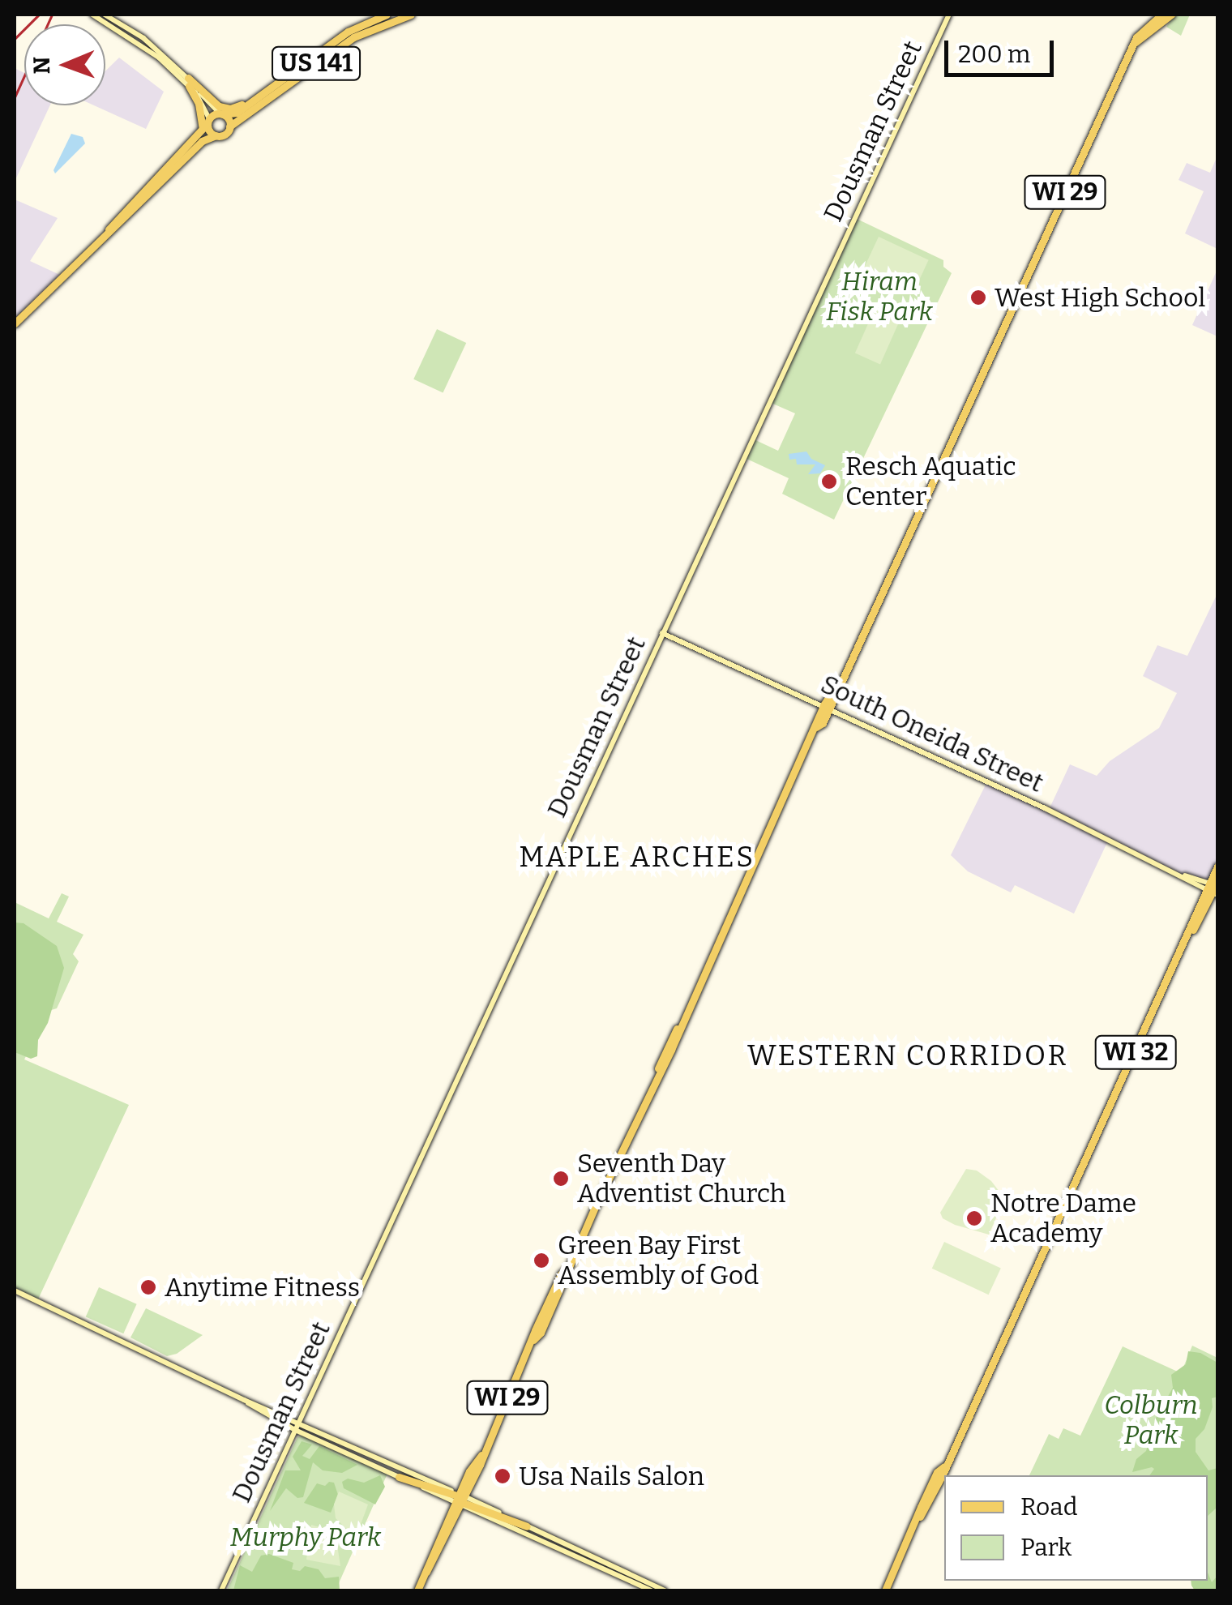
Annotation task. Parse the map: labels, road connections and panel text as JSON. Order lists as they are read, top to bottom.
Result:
{
  "streets": {
    "main road": ["US 141", "WI 29", "WI 32"],
    "street": ["Dousman Street", "South Oneida Street"]
  },
  "crossings": [
    ["Dousman Street", "South Oneida Street"],
    ["WI 29", "South Oneida Street"],
    ["South Oneida Street", "WI 32"]
  ],
  "districts": ["MAPLE ARCHES", "WESTERN CORRIDOR"],
  "parks": ["Hiram Fisk Park", "Colburn Park", "Murphy Park"],
  "places": [
    "West High School",
    "Resch Aquatic Center",
    "Seventh Day Adventist Church",
    "Notre Dame Academy",
    "Green Bay First Assembly of God",
    "Anytime Fitness",
    "Usa Nails Salon"
  ],
  "legend": ["Road", "Park"],
  "scale_bar": "200 m",
  "north": "left"
}
